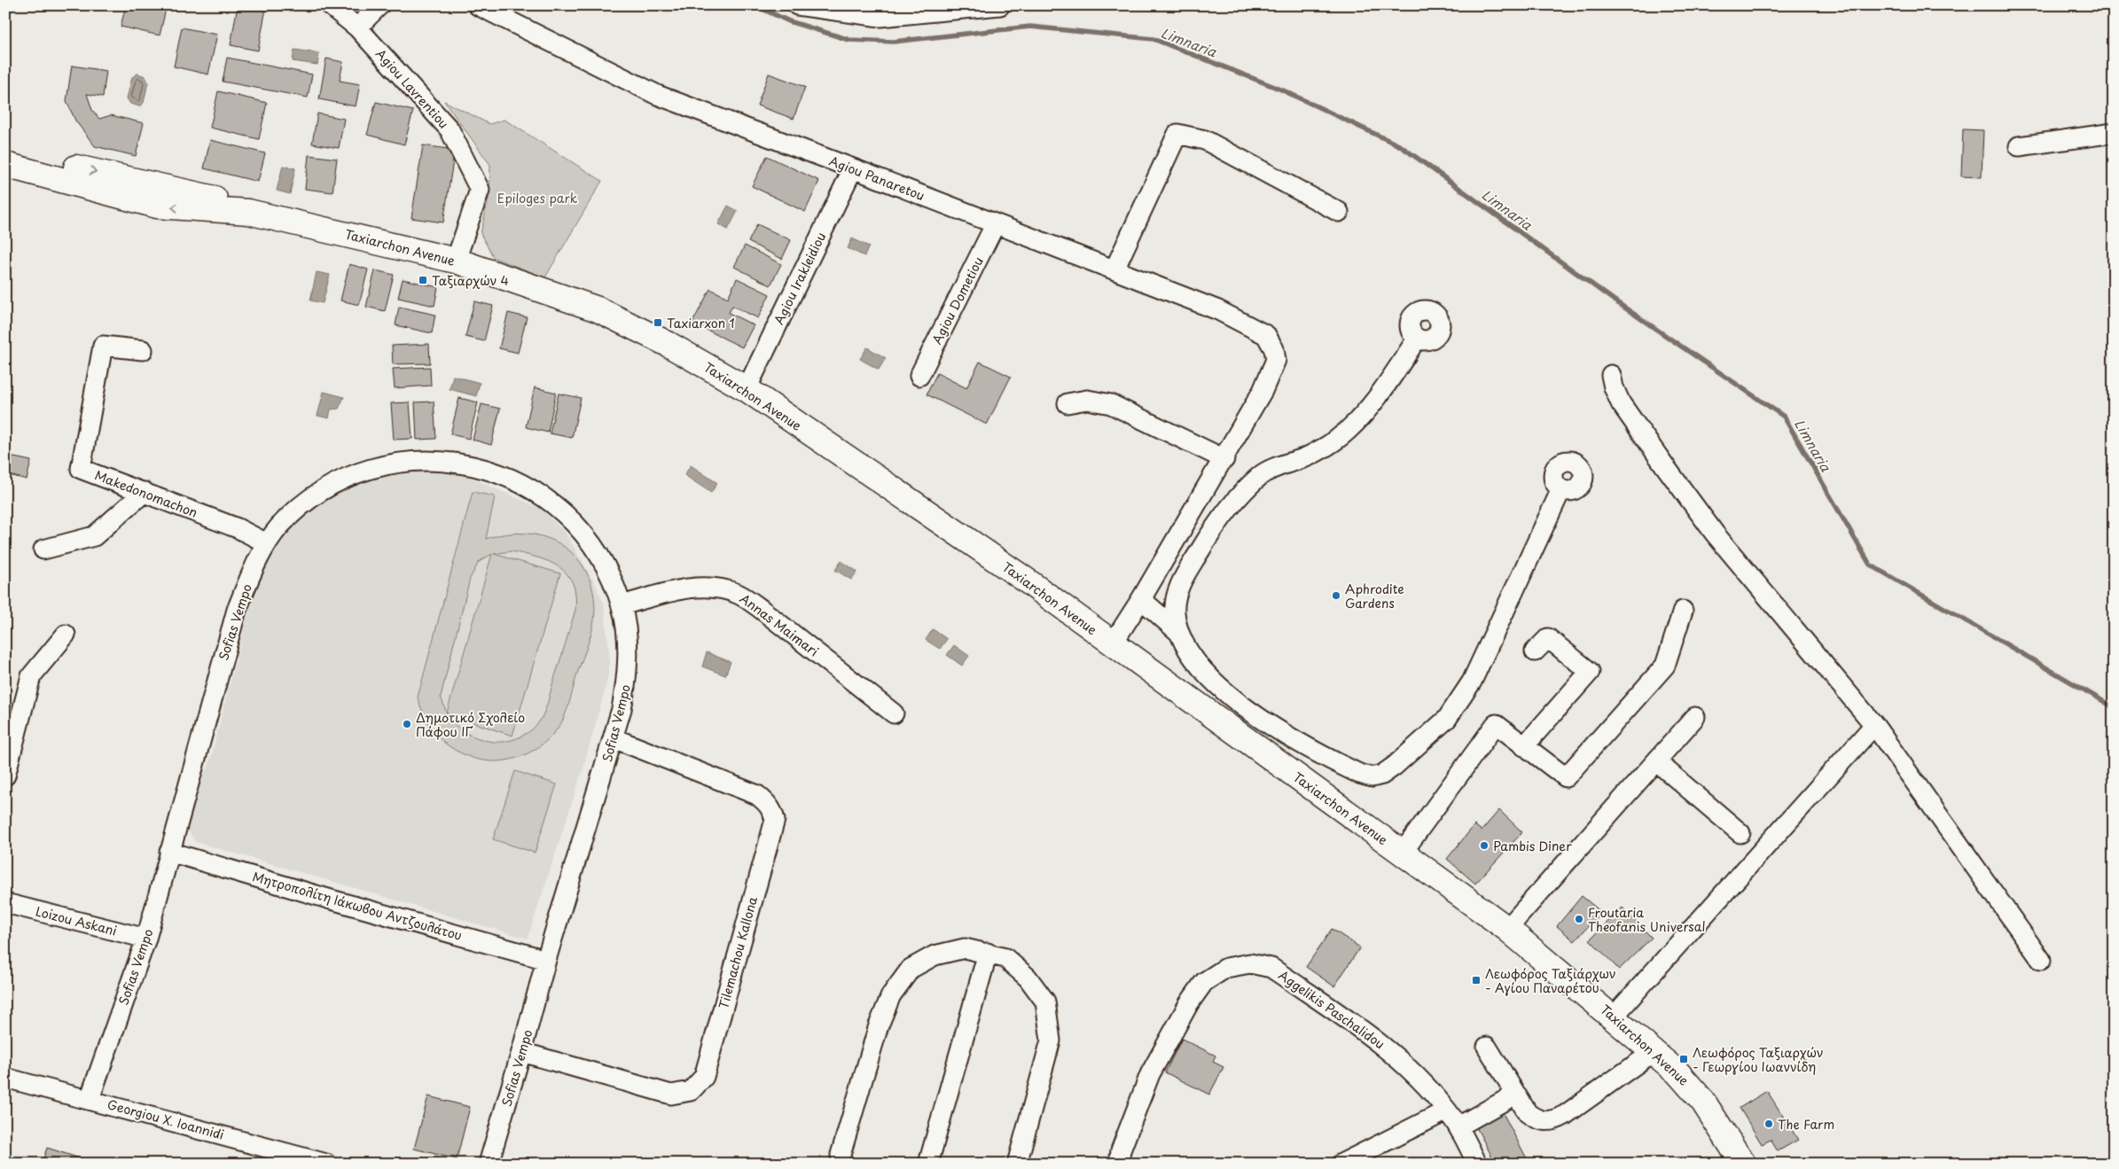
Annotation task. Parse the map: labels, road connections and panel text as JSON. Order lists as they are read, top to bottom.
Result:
{
  "streets": {
    "main road": ["Taxiarchon Avenue"],
    "street": [
      "Agiou Lavrentiou",
      "Agiou Panaretou",
      "Agiou Irakleidiou",
      "Agiou Dometiou",
      "Makedonomachon",
      "Sofias Vempo",
      "Annas Maimari",
      "Μητροπολίτη Ιάκωβου Αντζουλάτου",
      "Loizou Askani",
      "Tilemachou Kallona",
      "Aggelikis Paschalidou",
      "Georgiou X. Ioannidi"
    ]
  },
  "crossings": [
    ["Agiou Lavrentiou", "Taxiarchon Avenue"],
    ["Agiou Panaretou", "Agiou Irakleidiou"],
    ["Agiou Panaretou", "Agiou Dometiou"],
    ["Taxiarchon Avenue", "Agiou Irakleidiou"],
    ["Makedonomachon", "Sofias Vempo"],
    ["Sofias Vempo", "Annas Maimari"],
    ["Sofias Vempo", "Μητροπολίτη Ιάκωβου Αντζουλάτου"],
    ["Sofias Vempo", "Loizou Askani"],
    ["Sofias Vempo", "Tilemachou Kallona"],
    ["Sofias Vempo", "Georgiou X. Ioannidi"]
  ],
  "water": ["Limnaria"],
  "parks": ["Epiloges park"],
  "places": {
    "transit": [
      "Ταξιαρχών 4",
      "Taxiarxon 1",
      "Λεωφόρος Ταξιάρχων - Αγίου Παναρέτου",
      "Λεωφόρος Ταξιαρχών - Γεωργίου Ιωαννίδη"
    ],
    "other": [
      "Aphrodite Gardens",
      "Δημοτικό Σχολείο Πάφου ΙΓ΄",
      "Pambis Diner",
      "Froutaria Theofanis Universal",
      "The Farm"
    ]
  }
}
